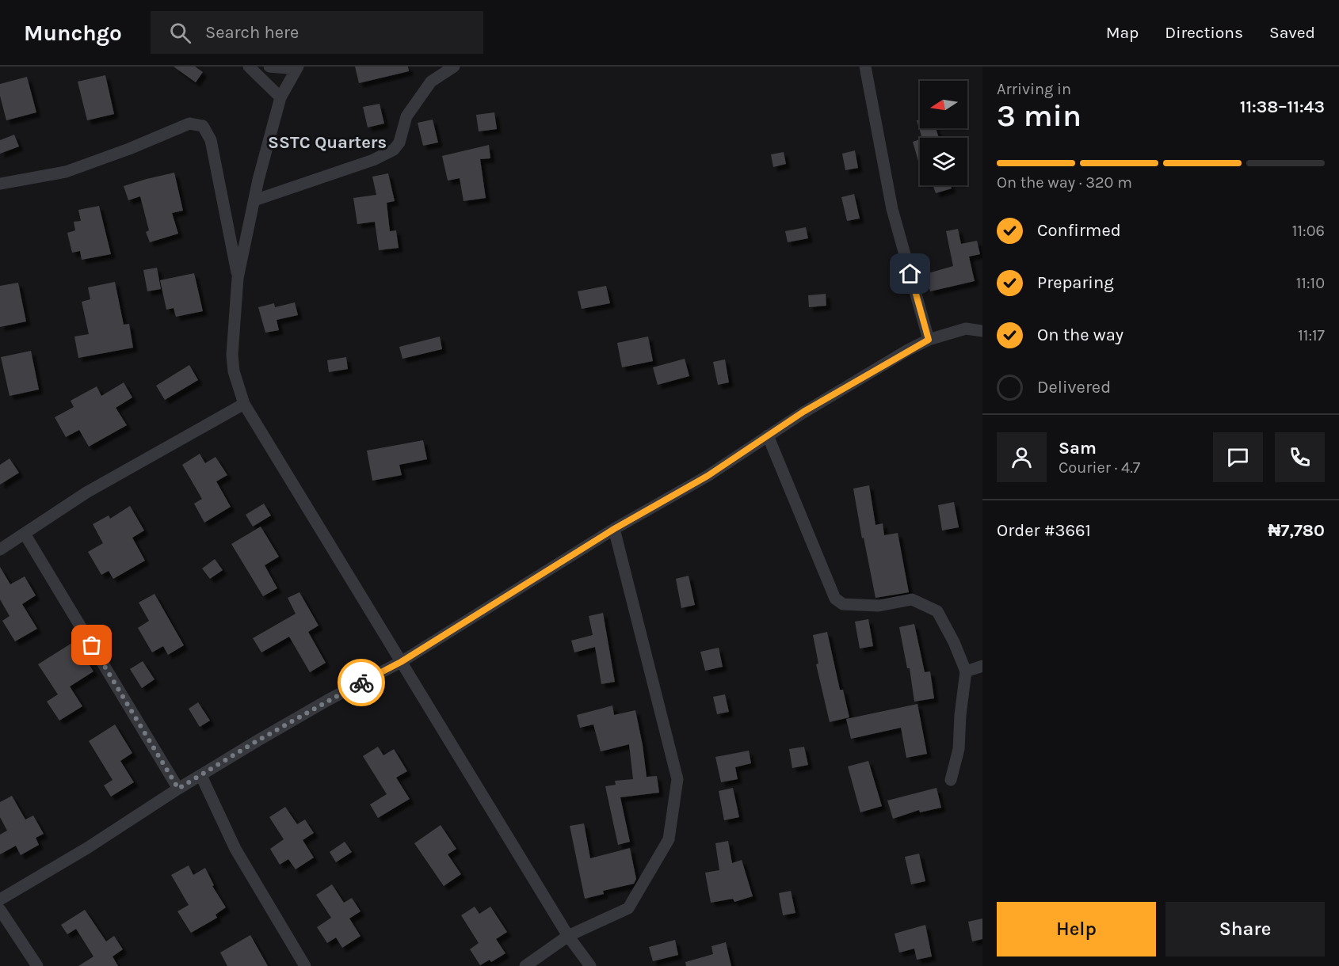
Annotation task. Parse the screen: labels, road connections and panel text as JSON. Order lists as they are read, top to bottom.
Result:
{
  "districts": ["SSTC Quarters"],
  "north": "left",
  "page": {
    "header": "Munchgo",
    "search": "Search here",
    "nav": ["Map", "Directions", "Saved"],
    "heading": ["3 min", "Arriving in", "11:38–11:43"],
    "panel": [
      "Sam",
      "Courier · 4.7",
      "Order #3661",
      "₦7,780"
    ],
    "bar": "On the way · 320 m",
    "list": [
      ["Confirmed", "11:06"],
      ["Preparing", "11:10"],
      ["On the way", "11:17"],
      "Delivered"
    ],
    "buttons": ["Help", "Share"]
  }
}
